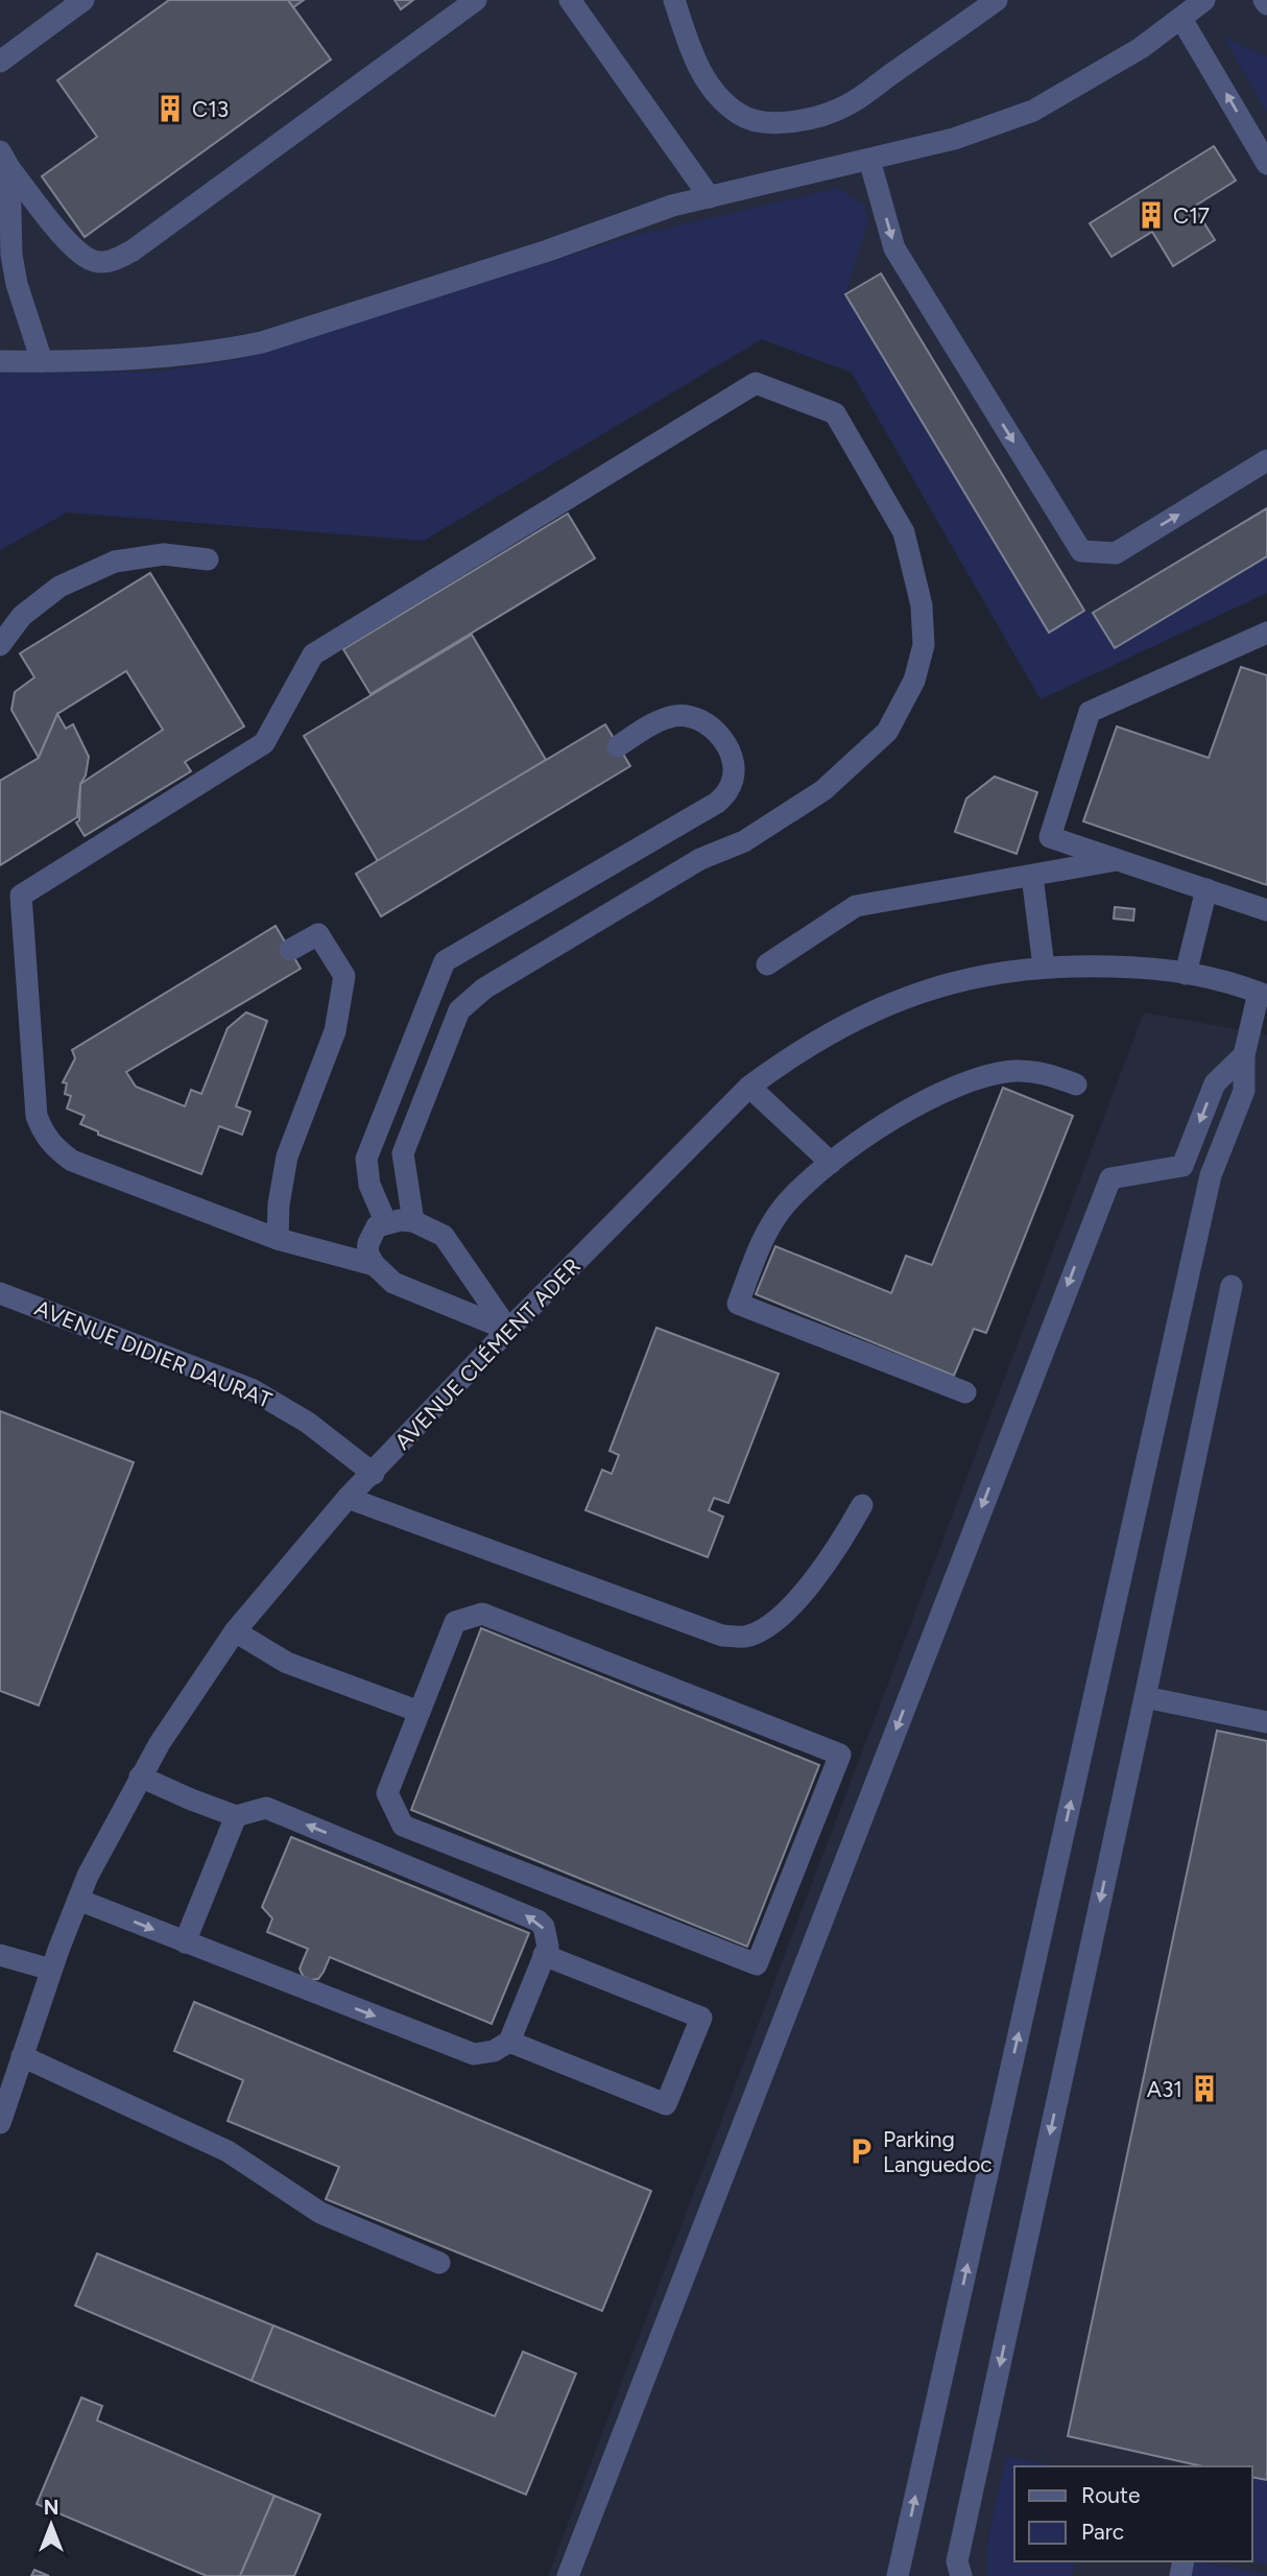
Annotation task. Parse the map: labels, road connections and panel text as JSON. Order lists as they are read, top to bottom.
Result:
{
  "streets": {
    "street": ["AVENUE DIDIER DAURAT", "AVENUE CLÉMENT ADER"]
  },
  "crossings": [
    ["AVENUE DIDIER DAURAT", "AVENUE CLÉMENT ADER"]
  ],
  "places": {
    "building": ["C13", "C17", "A31"],
    "parking": ["Parking Languedoc"]
  },
  "legend": ["Route", "Parc"],
  "north": "top"
}
